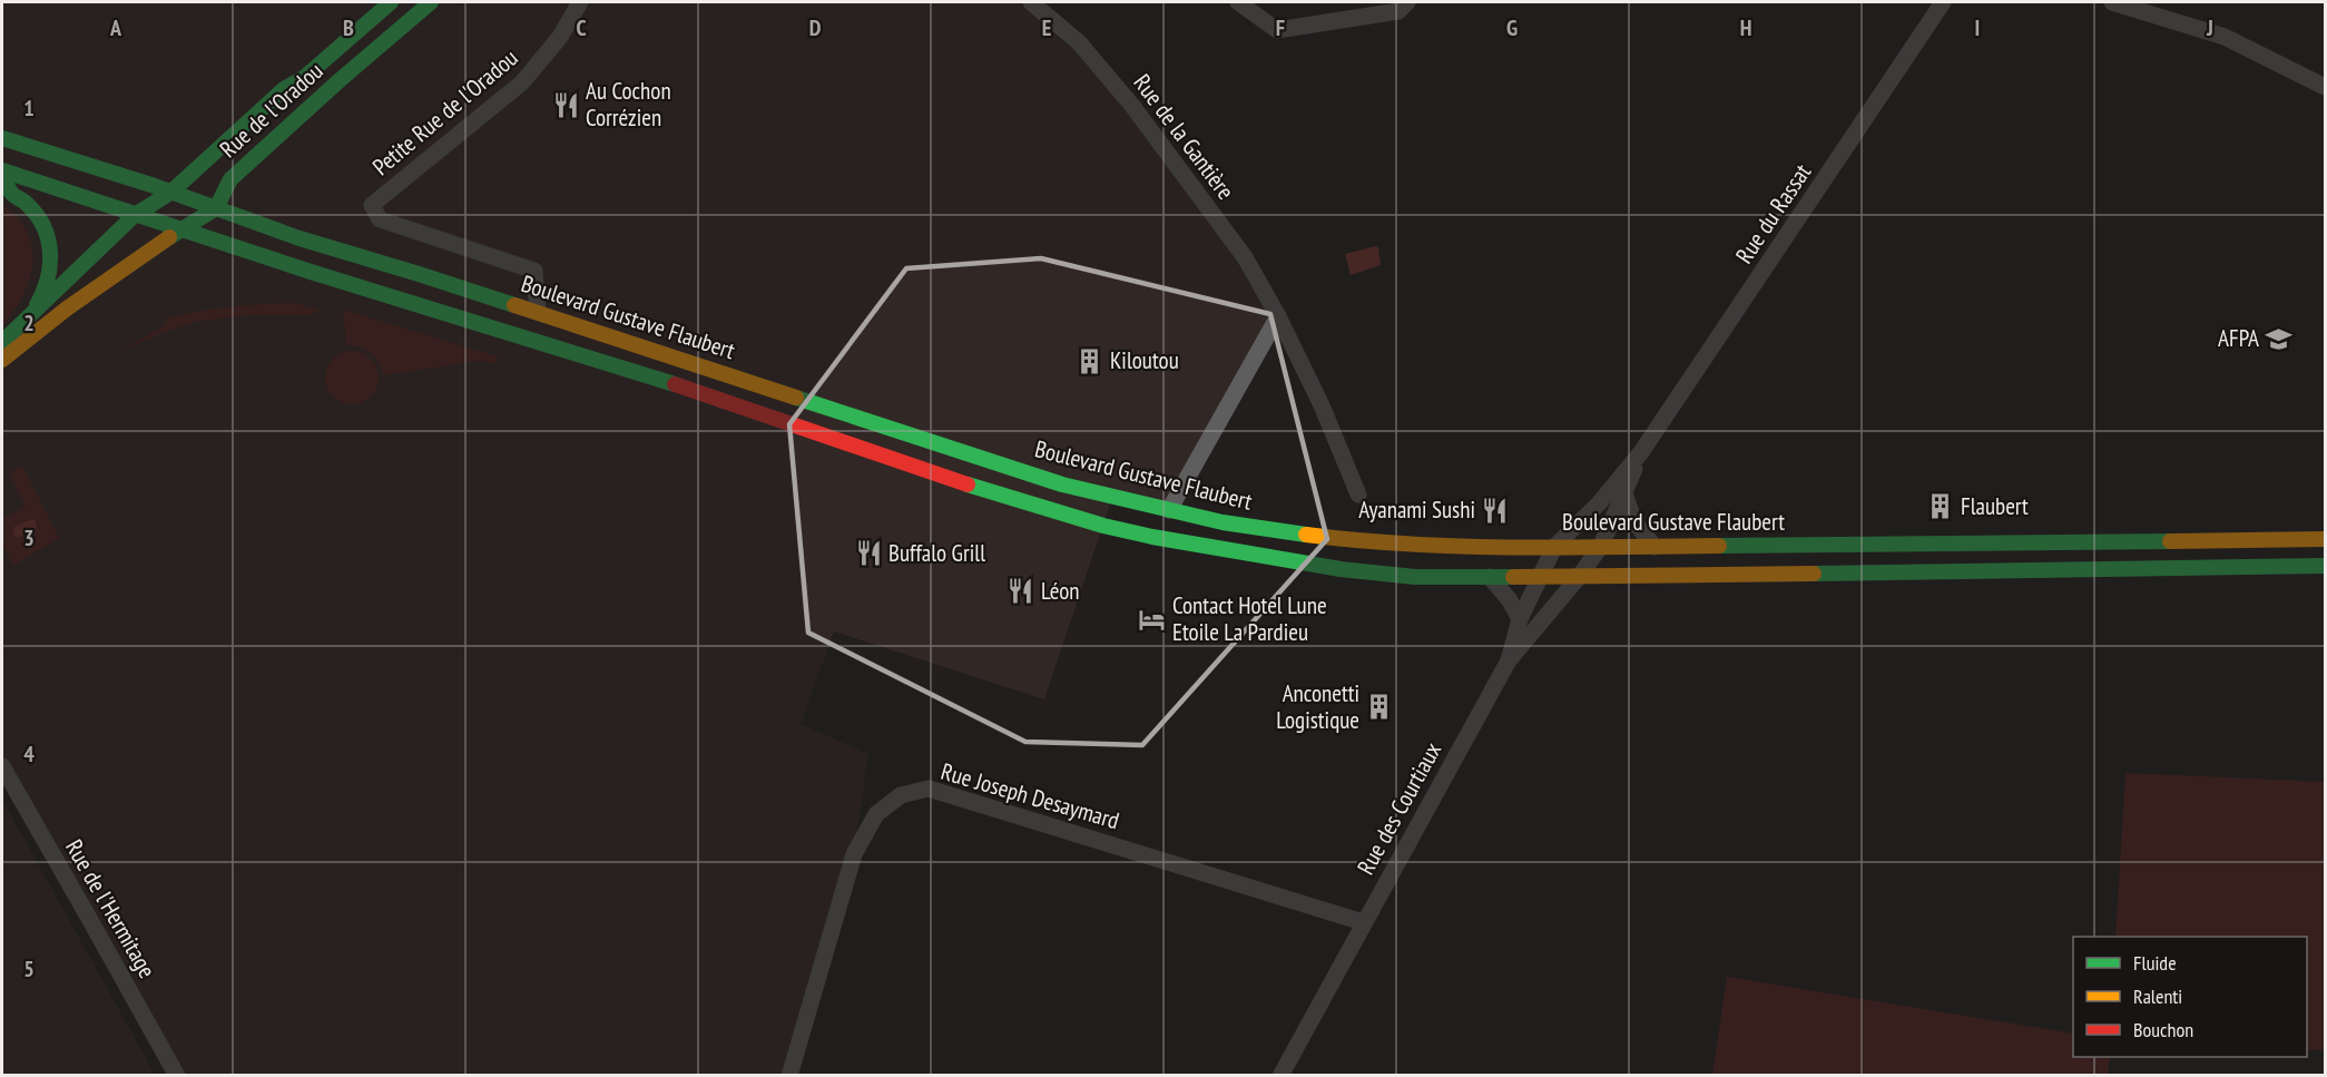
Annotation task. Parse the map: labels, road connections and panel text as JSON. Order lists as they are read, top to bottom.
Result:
{
  "streets": {
    "main road": ["Rue de l'Oradou", "Boulevard Gustave Flaubert"],
    "street": [
      "Petite Rue de l'Oradou",
      "Rue de la Gantière",
      "Rue du Rassat",
      "Rue Joseph Desaymard",
      "Rue des Courtiaux",
      "Rue de l'Hermitage"
    ]
  },
  "crossings": [
    ["Rue de l'Oradou", "Boulevard Gustave Flaubert"],
    ["Petite Rue de l'Oradou", "Boulevard Gustave Flaubert"],
    ["Rue du Rassat", "Boulevard Gustave Flaubert"],
    ["Rue du Rassat", "Rue des Courtiaux"],
    ["Rue Joseph Desaymard", "Rue des Courtiaux"]
  ],
  "places": {
    "restaurant": [
      "Au Cochon Corrézien",
      "Ayanami Sushi",
      "Buffalo Grill",
      "Léon"
    ],
    "school or university": ["AFPA"],
    "building": ["Kiloutou", "Flaubert", "Anconetti Logistique"],
    "hotel": ["Contact Hotel Lune Etoile La Pardieu"]
  },
  "legend": ["Fluide", "Ralenti", "Bouchon"],
  "grid": {
    "columns": [
      "A",
      "B",
      "C",
      "D",
      "E",
      "F",
      "G",
      "H",
      "I",
      "J"
    ],
    "rows": [
      "1",
      "2",
      "3",
      "4",
      "5"
    ]
  }
}
